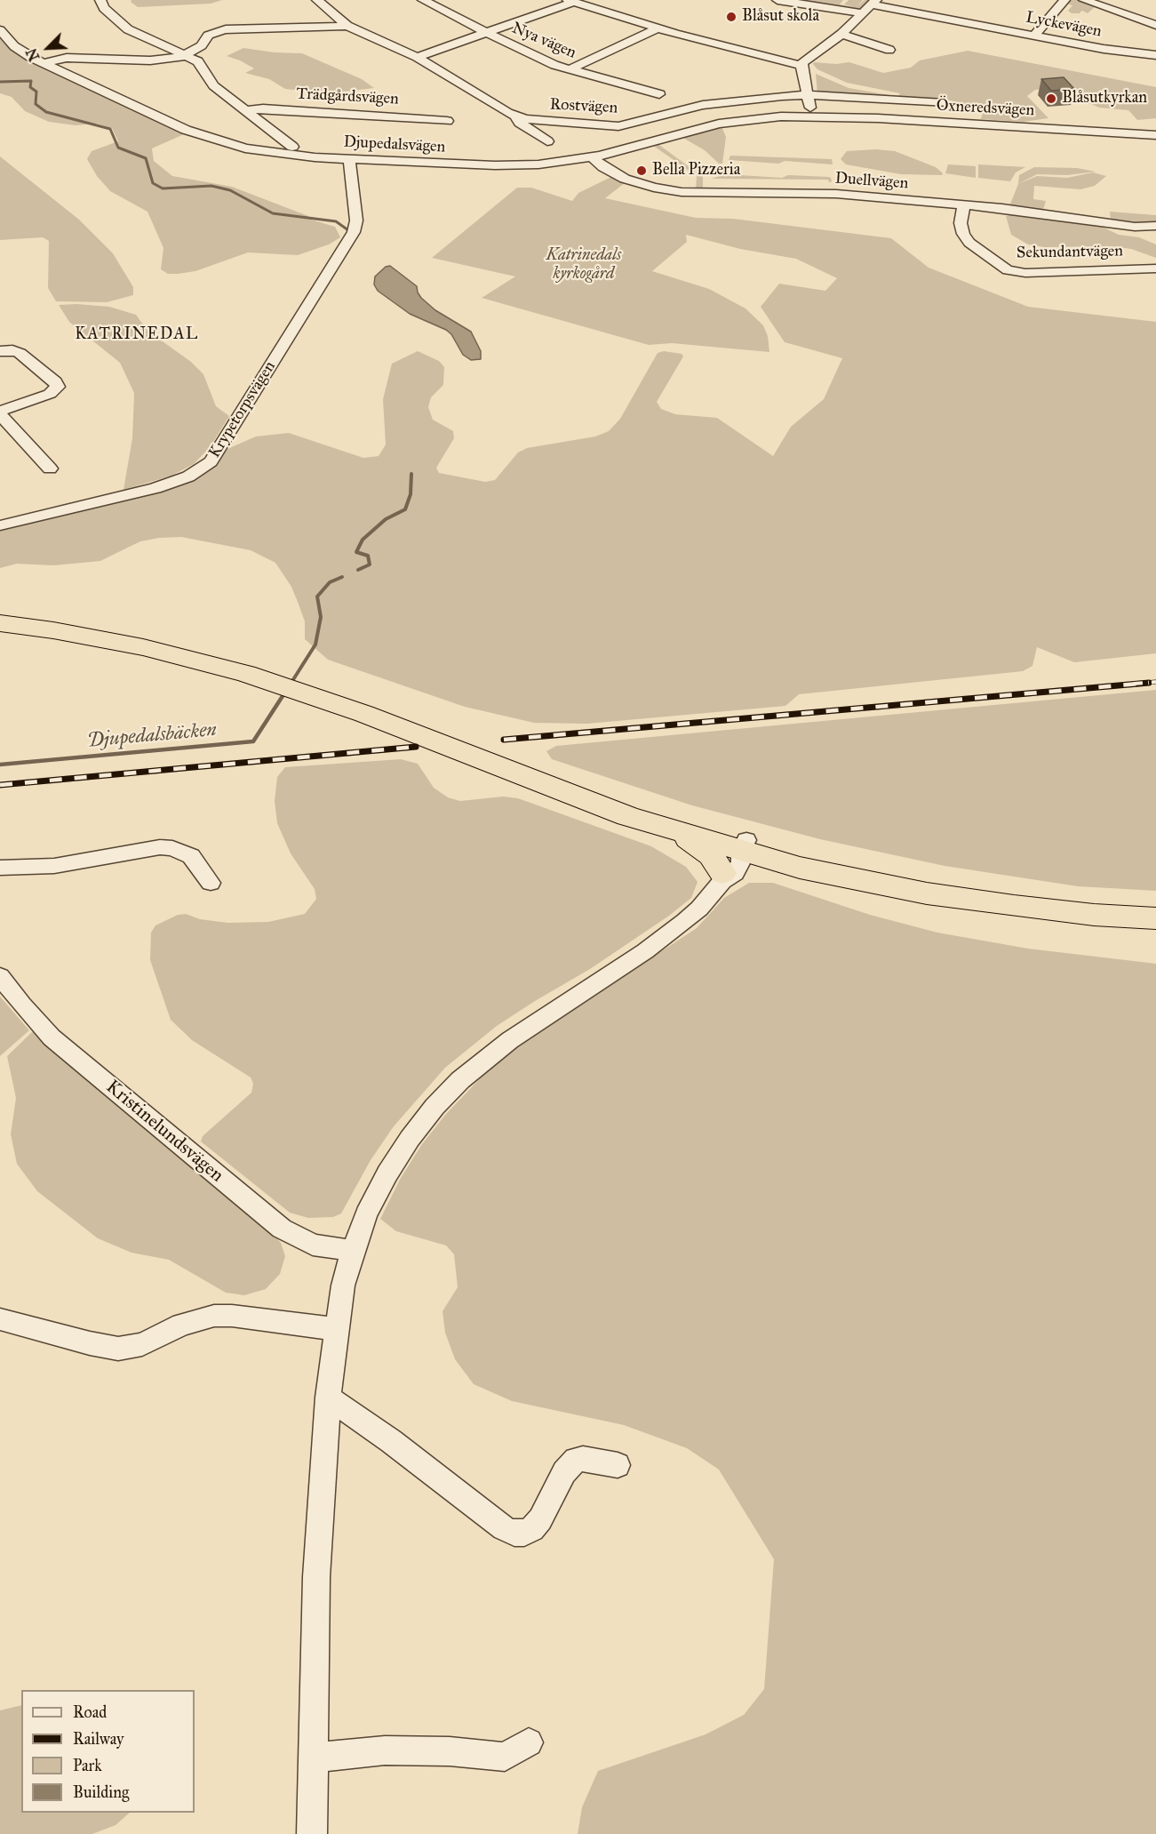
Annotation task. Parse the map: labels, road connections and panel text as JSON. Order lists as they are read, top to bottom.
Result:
{
  "streets": {
    "street": [
      "Lyckevägen",
      "Nya vägen",
      "Trädgårdsvägen",
      "Rostvägen",
      "Öxneredsvägen",
      "Djupedalsvägen",
      "Duellvägen",
      "Sekundantvägen",
      "Krypetorpsvägen",
      "Kristinelundsvägen"
    ]
  },
  "crossings": [
    ["Öxneredsvägen", "Djupedalsvägen"],
    ["Djupedalsvägen", "Duellvägen"],
    ["Djupedalsvägen", "Krypetorpsvägen"],
    ["Duellvägen", "Sekundantvägen"]
  ],
  "districts": ["KATRINEDAL"],
  "water": ["Djupedalsbäcken"],
  "parks": ["Katrinedals kyrkogård"],
  "places": ["Blåsut skola", "Blåsutkyrkan", "Bella Pizzeria"],
  "legend": [
    "Road",
    "Railway",
    "Park",
    "Building"
  ],
  "north": "bottom left"
}
